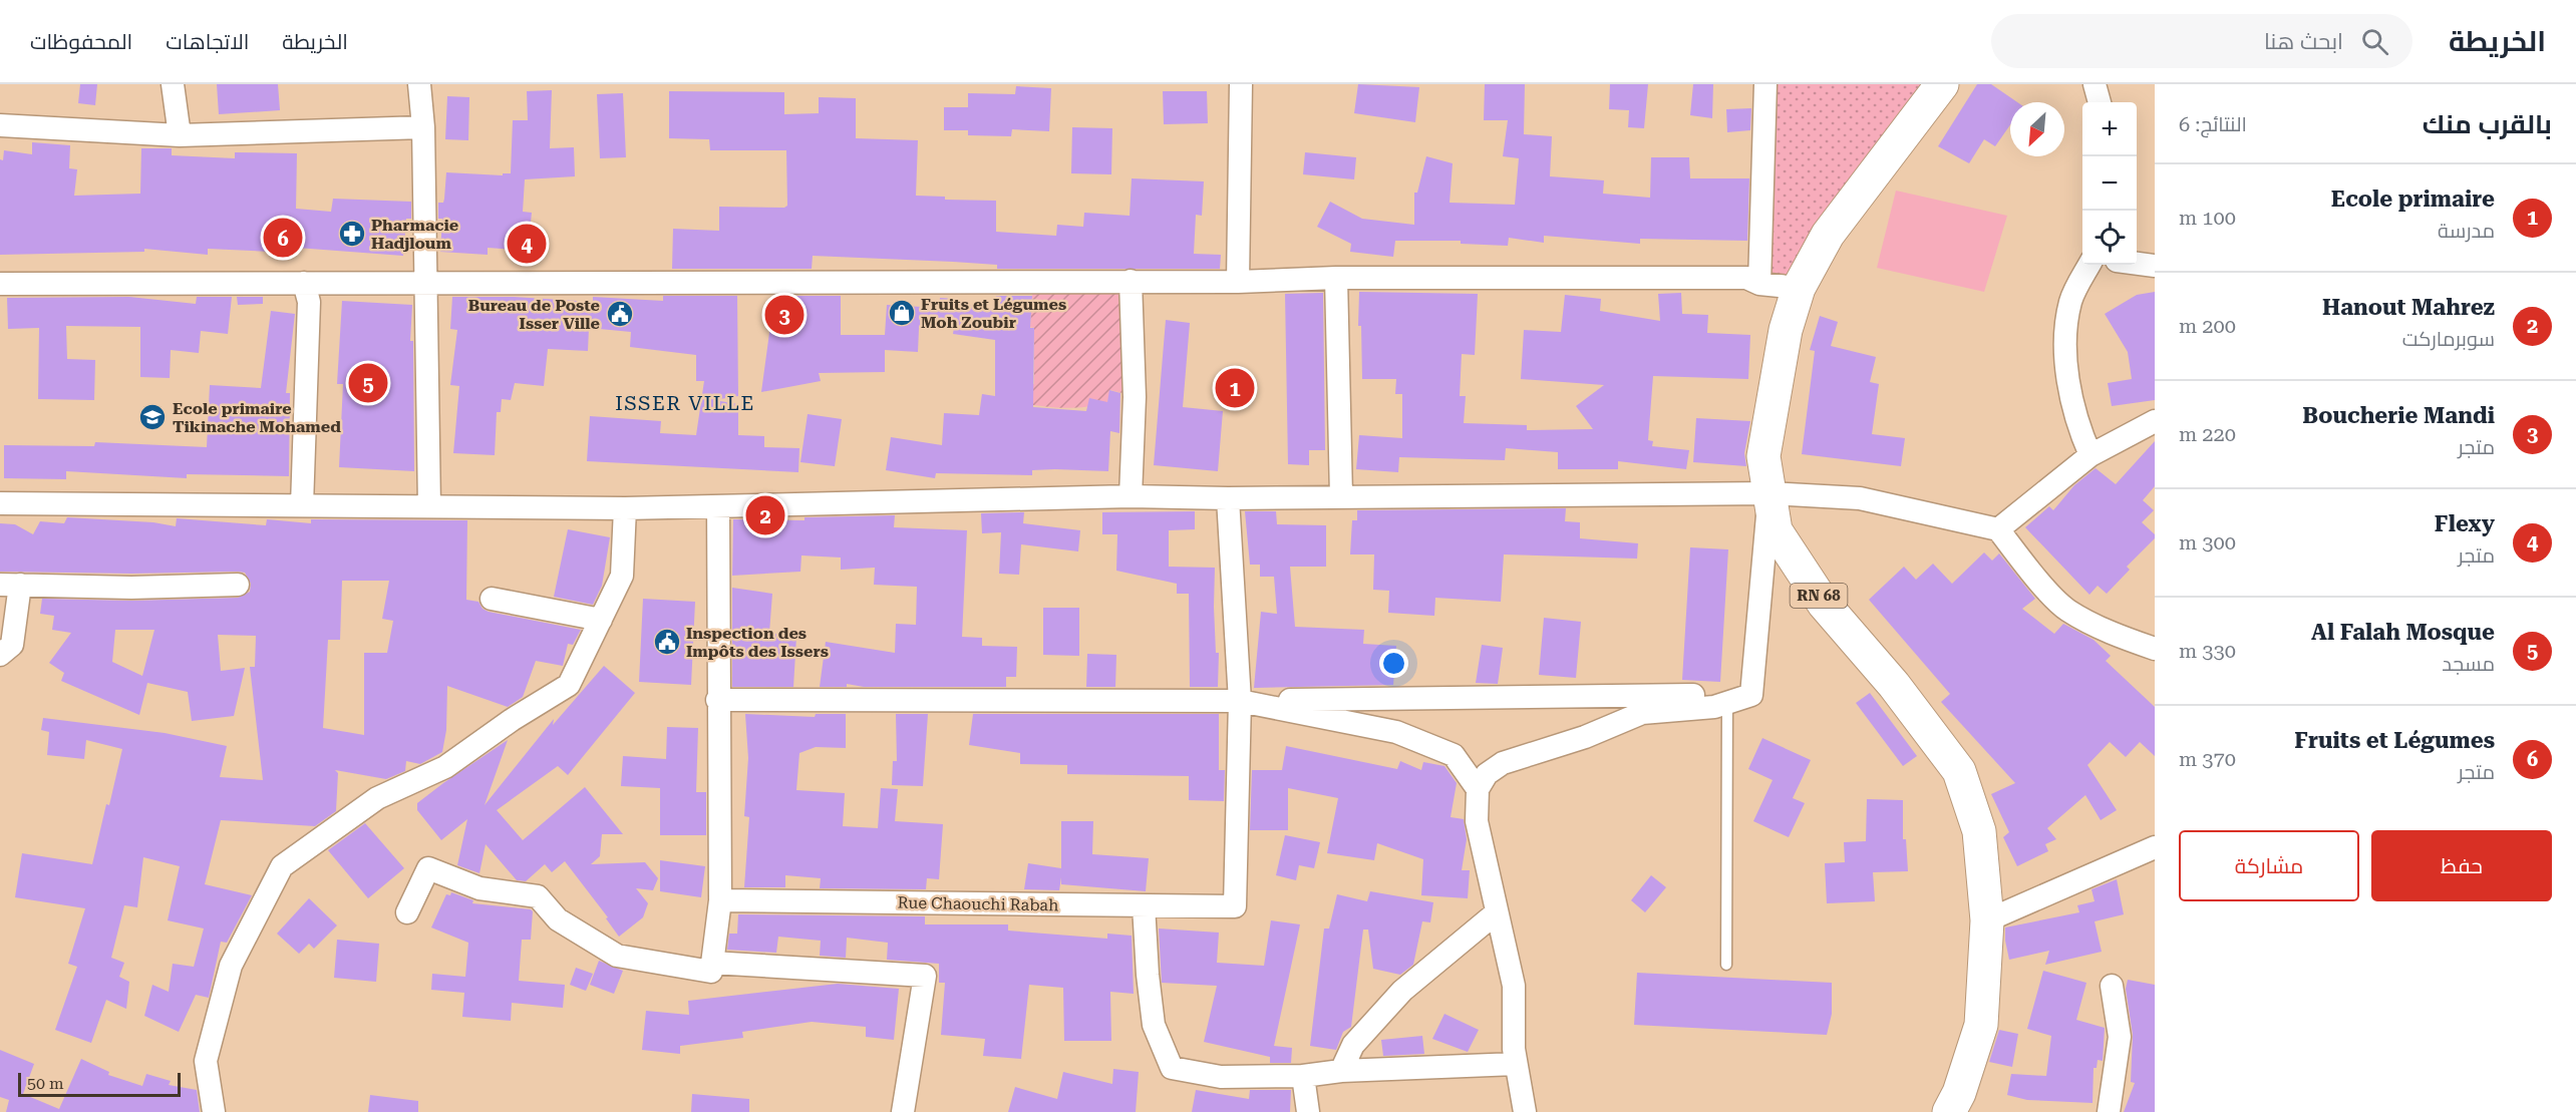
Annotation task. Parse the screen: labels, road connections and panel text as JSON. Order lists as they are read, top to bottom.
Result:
{
  "streets": {
    "main road": ["RN 68"],
    "street": ["Rue Chaouchi Rabah"]
  },
  "districts": ["ISSER VILLE"],
  "places": {
    "pharmacy": ["Pharmacie Hadjloum"],
    "shop": ["Fruits et Légumes Moh Zoubir"],
    "public building": ["Bureau de Poste Isser Ville", "Inspection des Impôts des Issers"],
    "school or university": ["Ecole primaire Tikinache Mohamed"]
  },
  "scale_bar": "50 m",
  "north": "bottom left",
  "page": {
    "header": "الخريطة",
    "search": "ابحث هنا",
    "nav": ["الخريطة", "الاتجاهات", "المحفوظات"],
    "heading": ["بالقرب منك", "النتائج: 6"],
    "map_buttons": ["+", "−"],
    "list": [
      {
        "mark": "1",
        "name": "Ecole primaire",
        "note": "مدرسة",
        "value": "100 m"
      },
      {
        "mark": "2",
        "name": "Hanout Mahrez",
        "note": "سوبرماركت",
        "value": "200 m"
      },
      {
        "mark": "3",
        "name": "Boucherie Mandi",
        "note": "متجر",
        "value": "220 m"
      },
      {
        "mark": "4",
        "name": "Flexy",
        "note": "متجر",
        "value": "300 m"
      },
      {
        "mark": "5",
        "name": "Al Falah Mosque",
        "note": "مسجد",
        "value": "330 m"
      },
      {
        "mark": "6",
        "name": "Fruits et Légumes",
        "note": "متجر",
        "value": "370 m"
      }
    ],
    "pins": [
      "6",
      "4",
      "3",
      "5",
      "1",
      "2"
    ],
    "buttons": ["حفظ", "مشاركة"],
    "scale": "50 m"
  }
}
